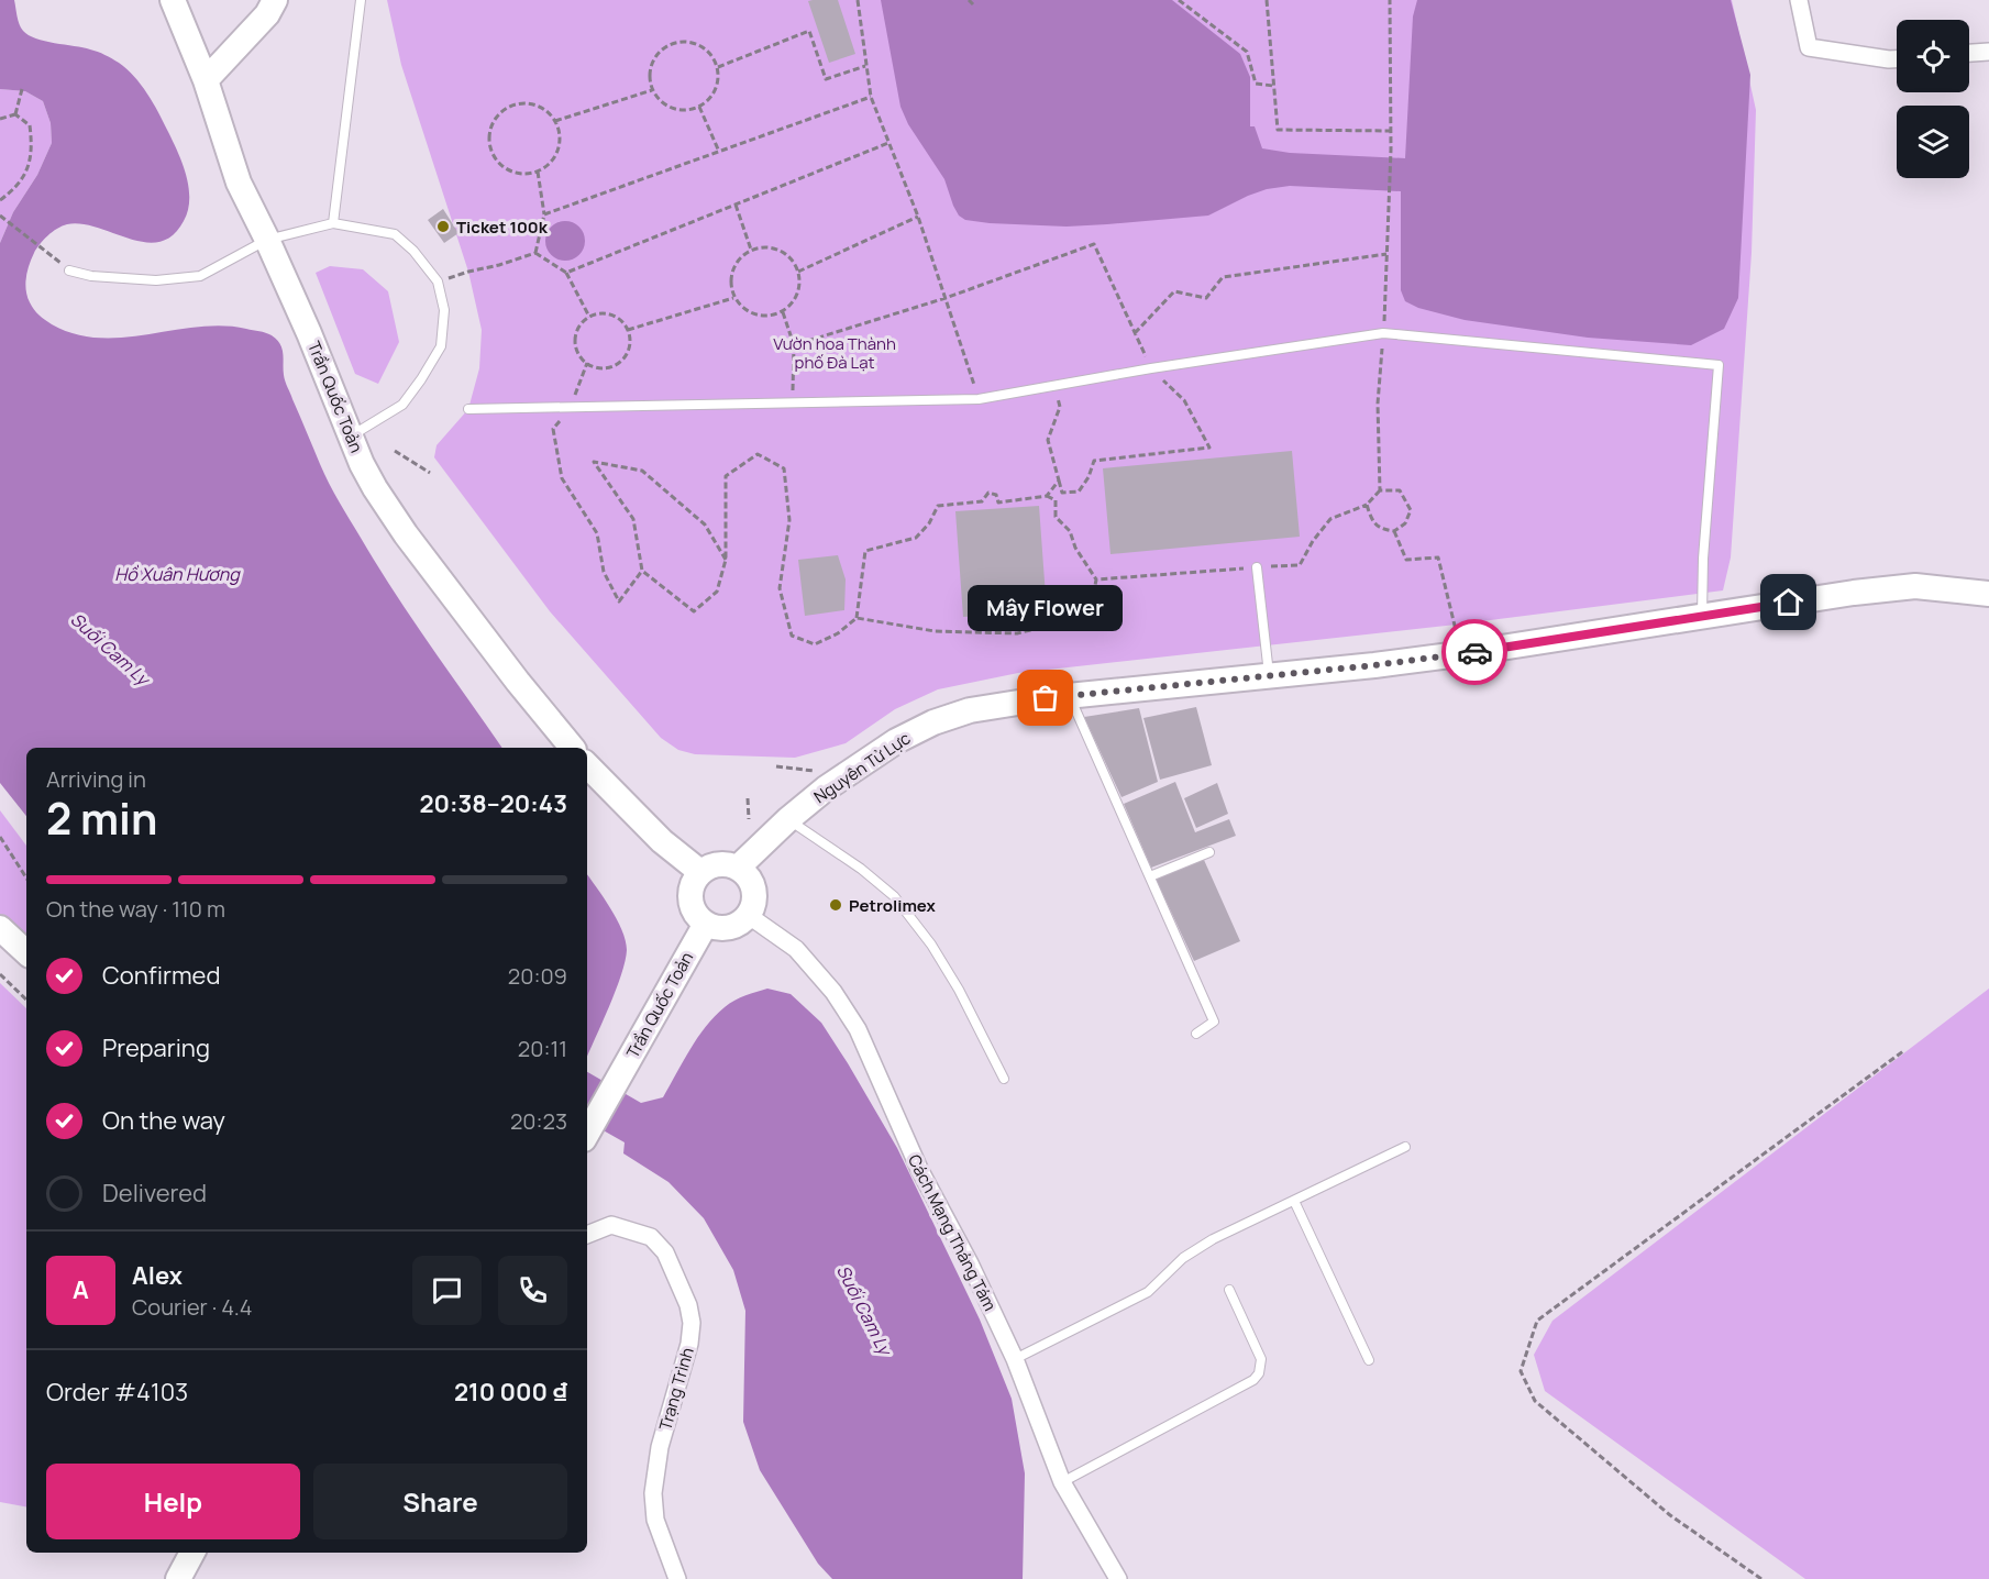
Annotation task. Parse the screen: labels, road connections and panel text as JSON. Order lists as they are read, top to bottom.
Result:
{
  "streets": {
    "main road": ["Trần Quốc Toản", "Nguyên Tử Lực"],
    "street": ["Cách Mạng Tháng Tám", "Trạng Trình"]
  },
  "crossings": [
    ["Trần Quốc Toản", "Nguyên Tử Lực"],
    ["Trần Quốc Toản", "Cách Mạng Tháng Tám"],
    ["Nguyên Tử Lực", "Cách Mạng Tháng Tám"]
  ],
  "water": ["Hồ Xuân Hương", "Suối Cam Ly"],
  "parks": ["Vườn hoa Thành phố Đà Lạt"],
  "places": ["Ticket 100k", "Mây Flower", "Petrolimex"],
  "page": {
    "bubble": "Mây Flower",
    "heading": ["2 min", "Arriving in", "20:38–20:43"],
    "panel": [
      "Alex",
      "Courier · 4.4",
      "Order #4103",
      "210 000 ₫"
    ],
    "bar": "On the way · 110 m",
    "list": [
      ["Confirmed", "20:09"],
      ["Preparing", "20:11"],
      ["On the way", "20:23"],
      "Delivered"
    ],
    "round": "A",
    "buttons": ["Help", "Share"]
  }
}
